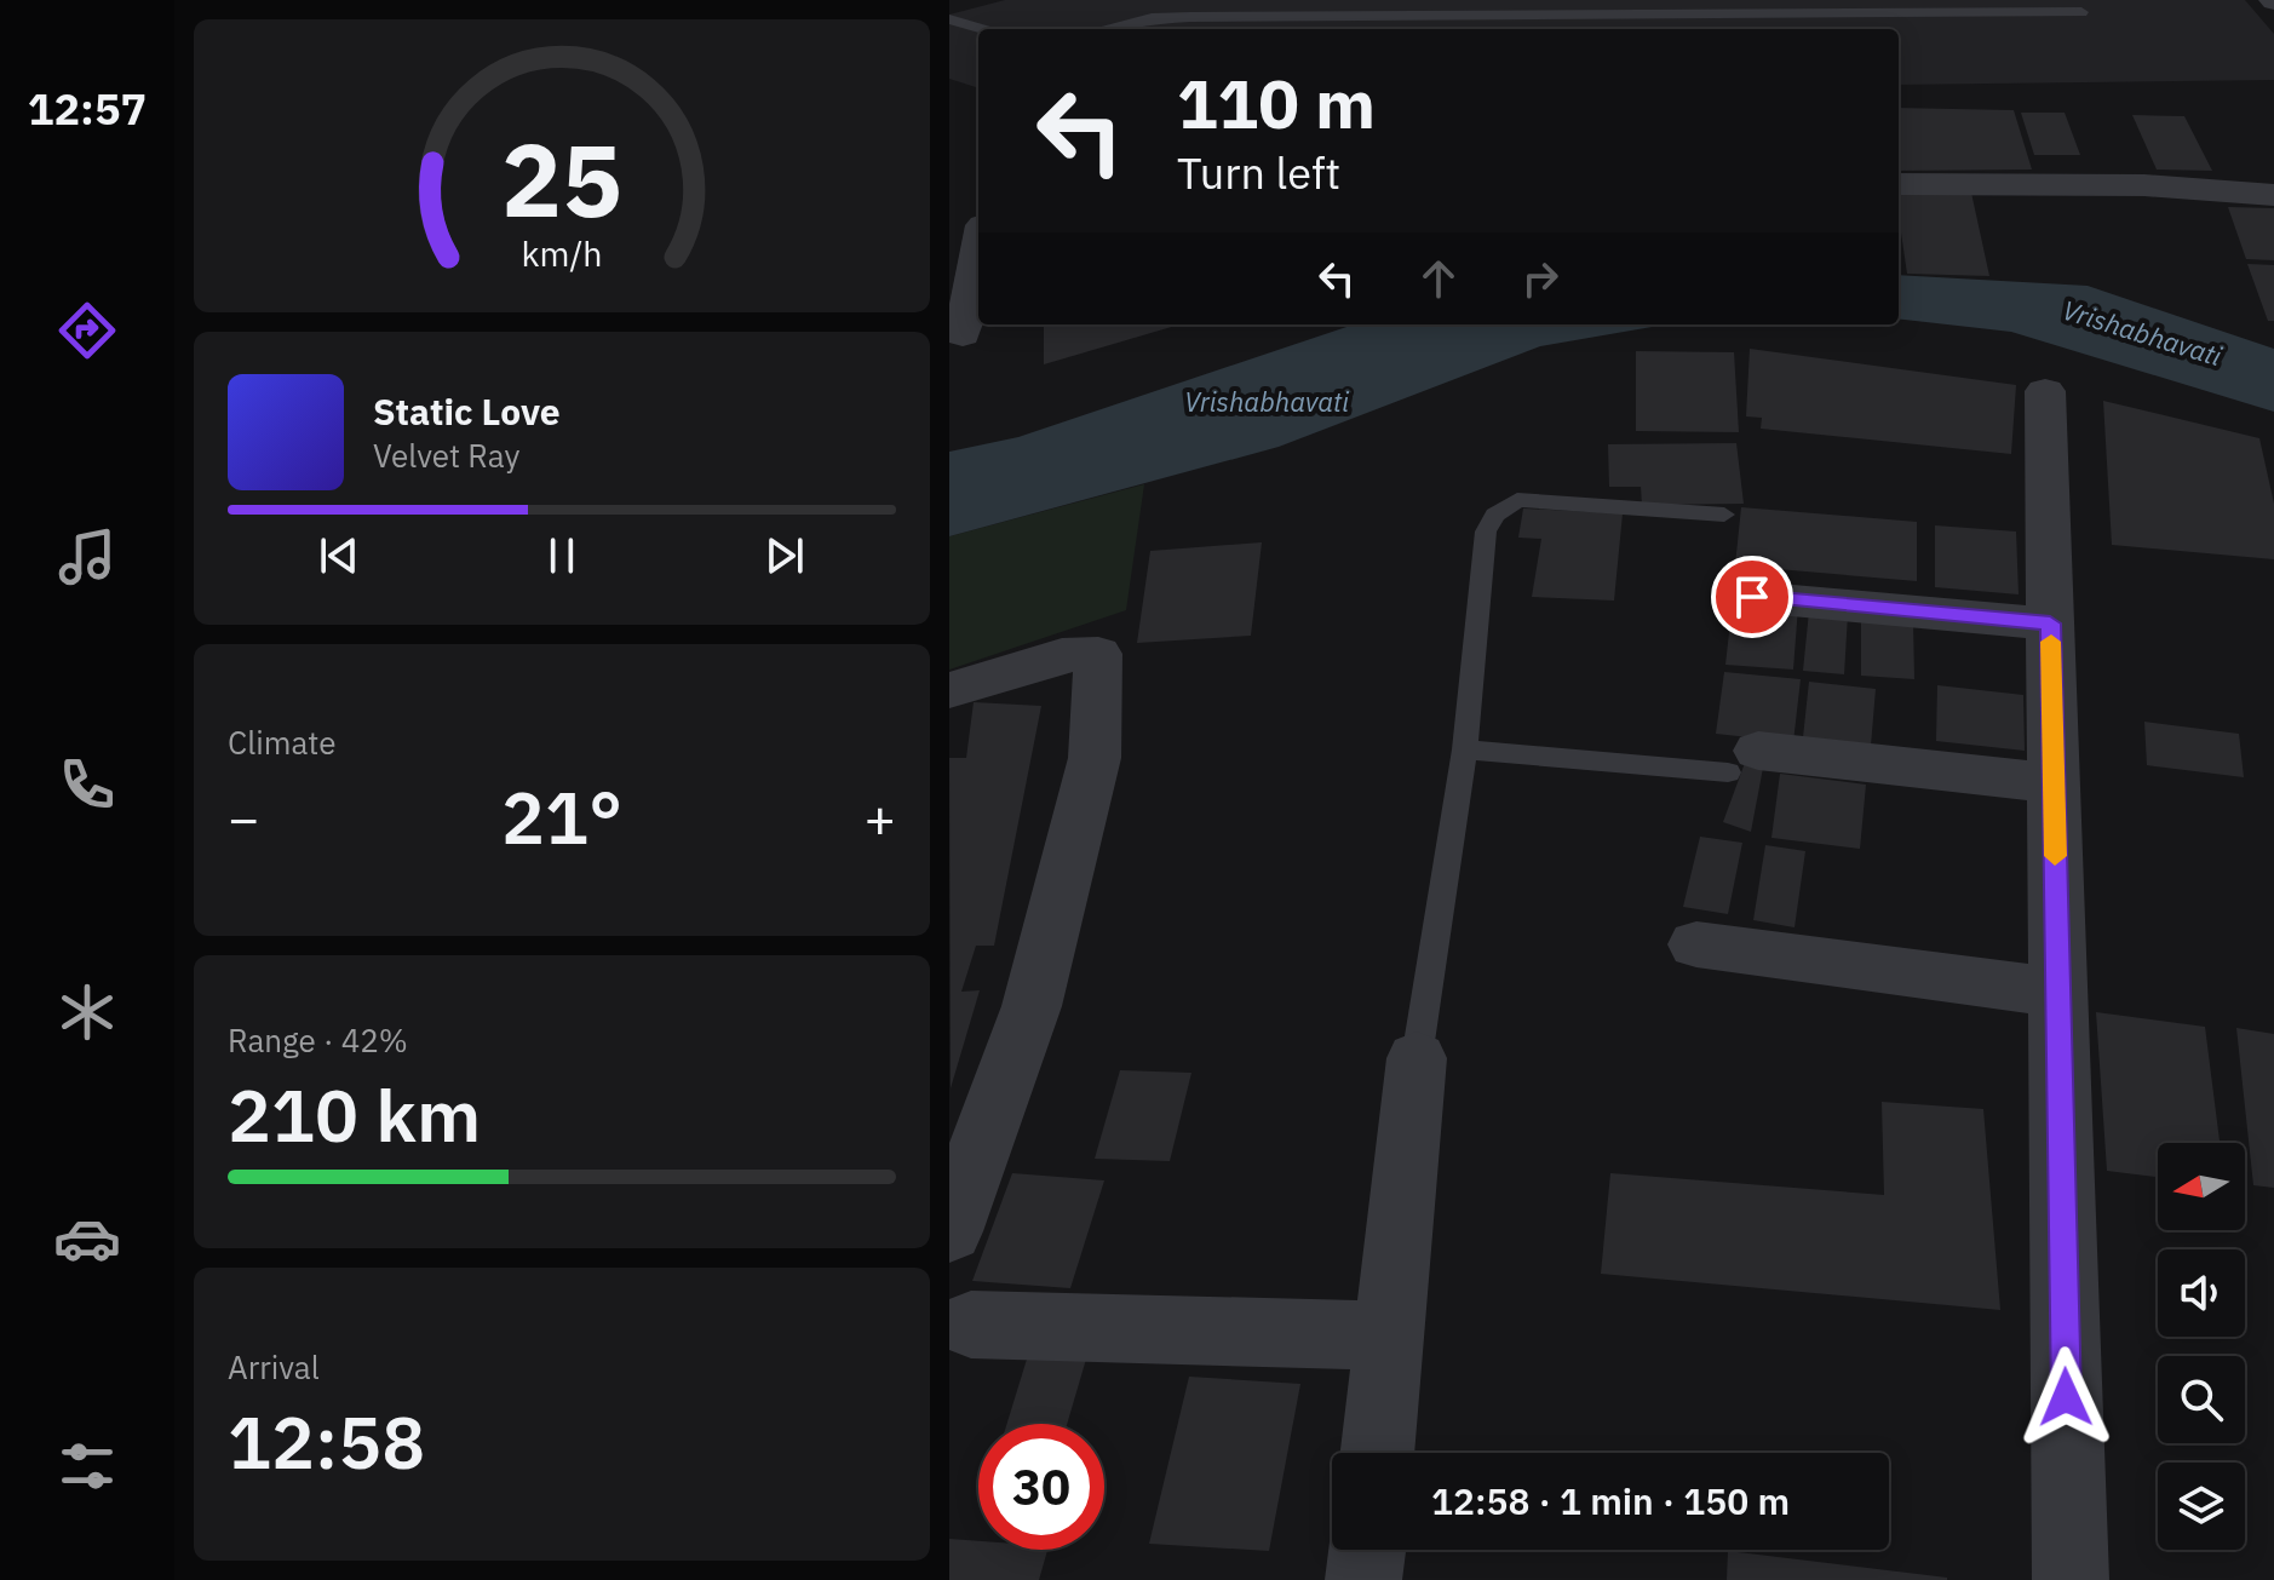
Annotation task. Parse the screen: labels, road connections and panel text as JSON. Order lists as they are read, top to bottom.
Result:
{
  "water": ["Vrishabhavati"],
  "north": "left",
  "page": {
    "tabs": "12:57",
    "turn": ["110 m", "Turn left"],
    "song": ["Static Love", "Velvet Ray"],
    "tile": [
      "Climate",
      ["Range · 42%", "210 km"],
      ["Arrival", "12:58"]
    ],
    "heat": ["−", "21°", "+"],
    "limit": "30",
    "trip": "12:58 · 1 min · 150 m",
    "gauge": ["25", "km/h"]
  }
}
